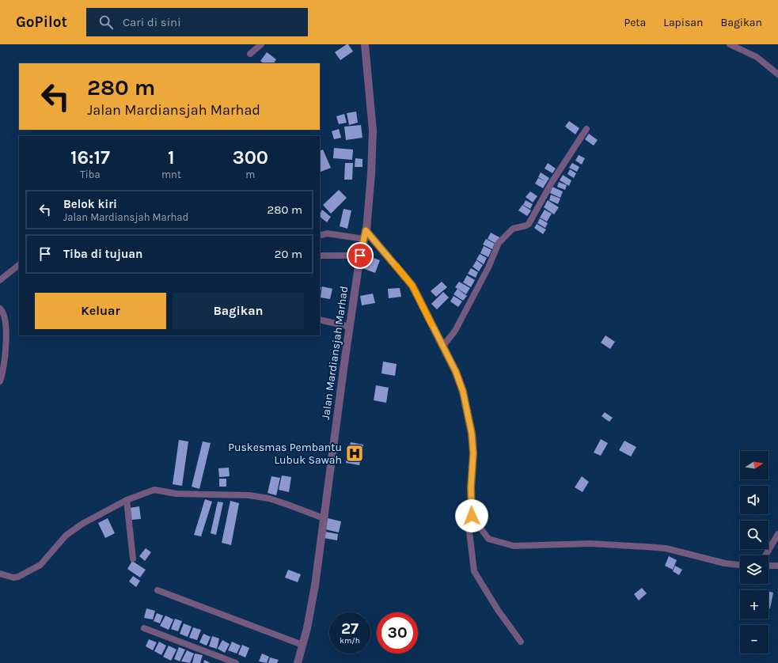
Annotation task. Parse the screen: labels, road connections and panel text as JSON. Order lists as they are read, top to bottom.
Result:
{
  "streets": {
    "street": ["Jalan Mardiansjah Marhad"]
  },
  "places": {
    "hospital": ["Puskesmas Pembantu Lubuk Sawah"]
  },
  "north": "right",
  "page": {
    "header": "GoPilot",
    "search": "Cari di sini",
    "nav": ["Peta", "Lapisan", "Bagikan"],
    "turn": ["280 m", "Jalan Mardiansjah Marhad"],
    "eta": [
      "16:17",
      "Tiba",
      "1",
      "mnt",
      "300",
      "m"
    ],
    "list": [
      {
        "name": "Belok kiri",
        "note": "Jalan Mardiansjah Marhad",
        "value": "280 m"
      },
      {
        "name": "Tiba di tujuan",
        "value": "20 m"
      }
    ],
    "buttons": ["Keluar", "Bagikan"],
    "map_buttons": ["+", "−"],
    "speed": "27 km/h",
    "limit": "30"
  }
}
